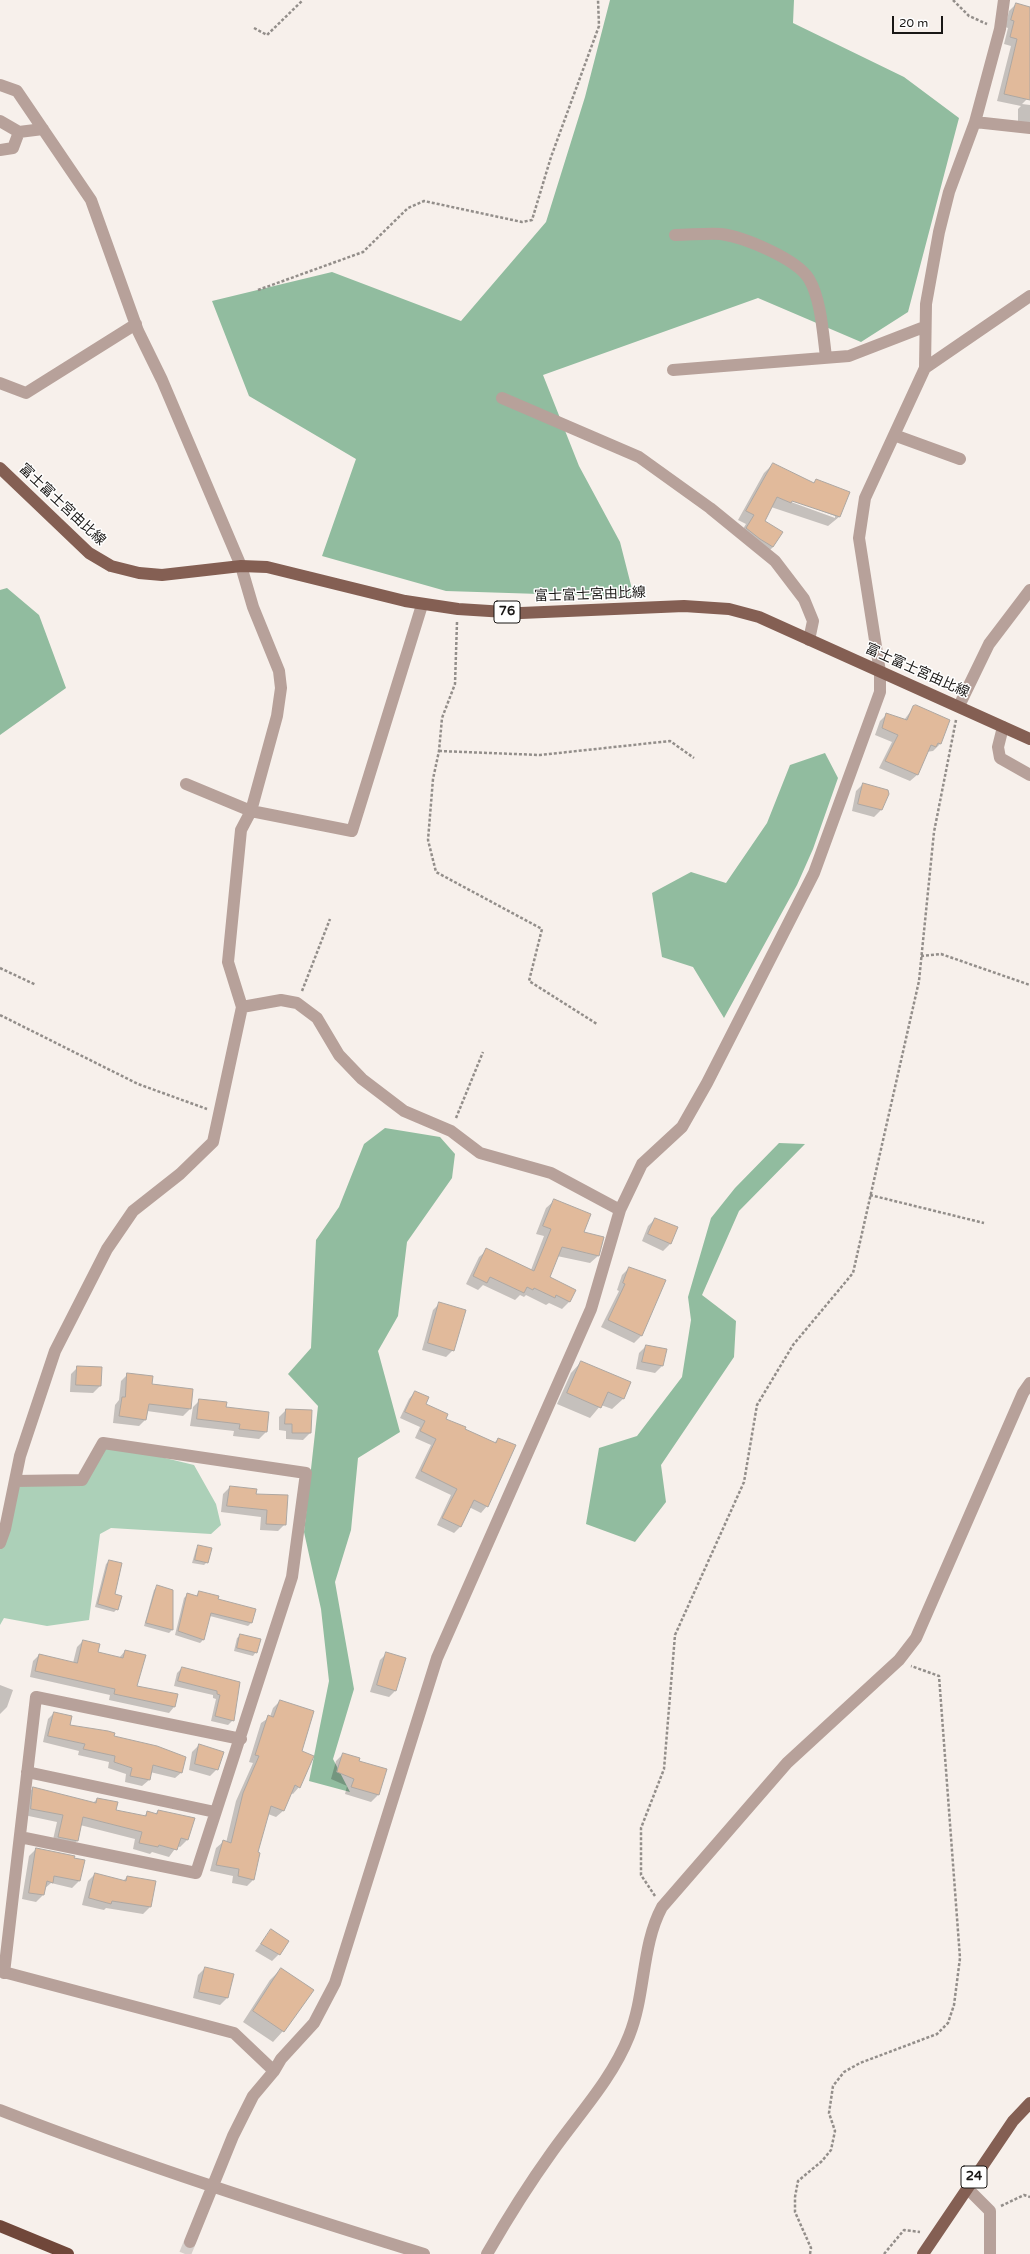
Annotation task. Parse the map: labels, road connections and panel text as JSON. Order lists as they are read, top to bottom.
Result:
{
  "streets": {
    "main road": ["富士富士宮由比線", "76", "24"]
  },
  "scale_bar": "20 m"
}
